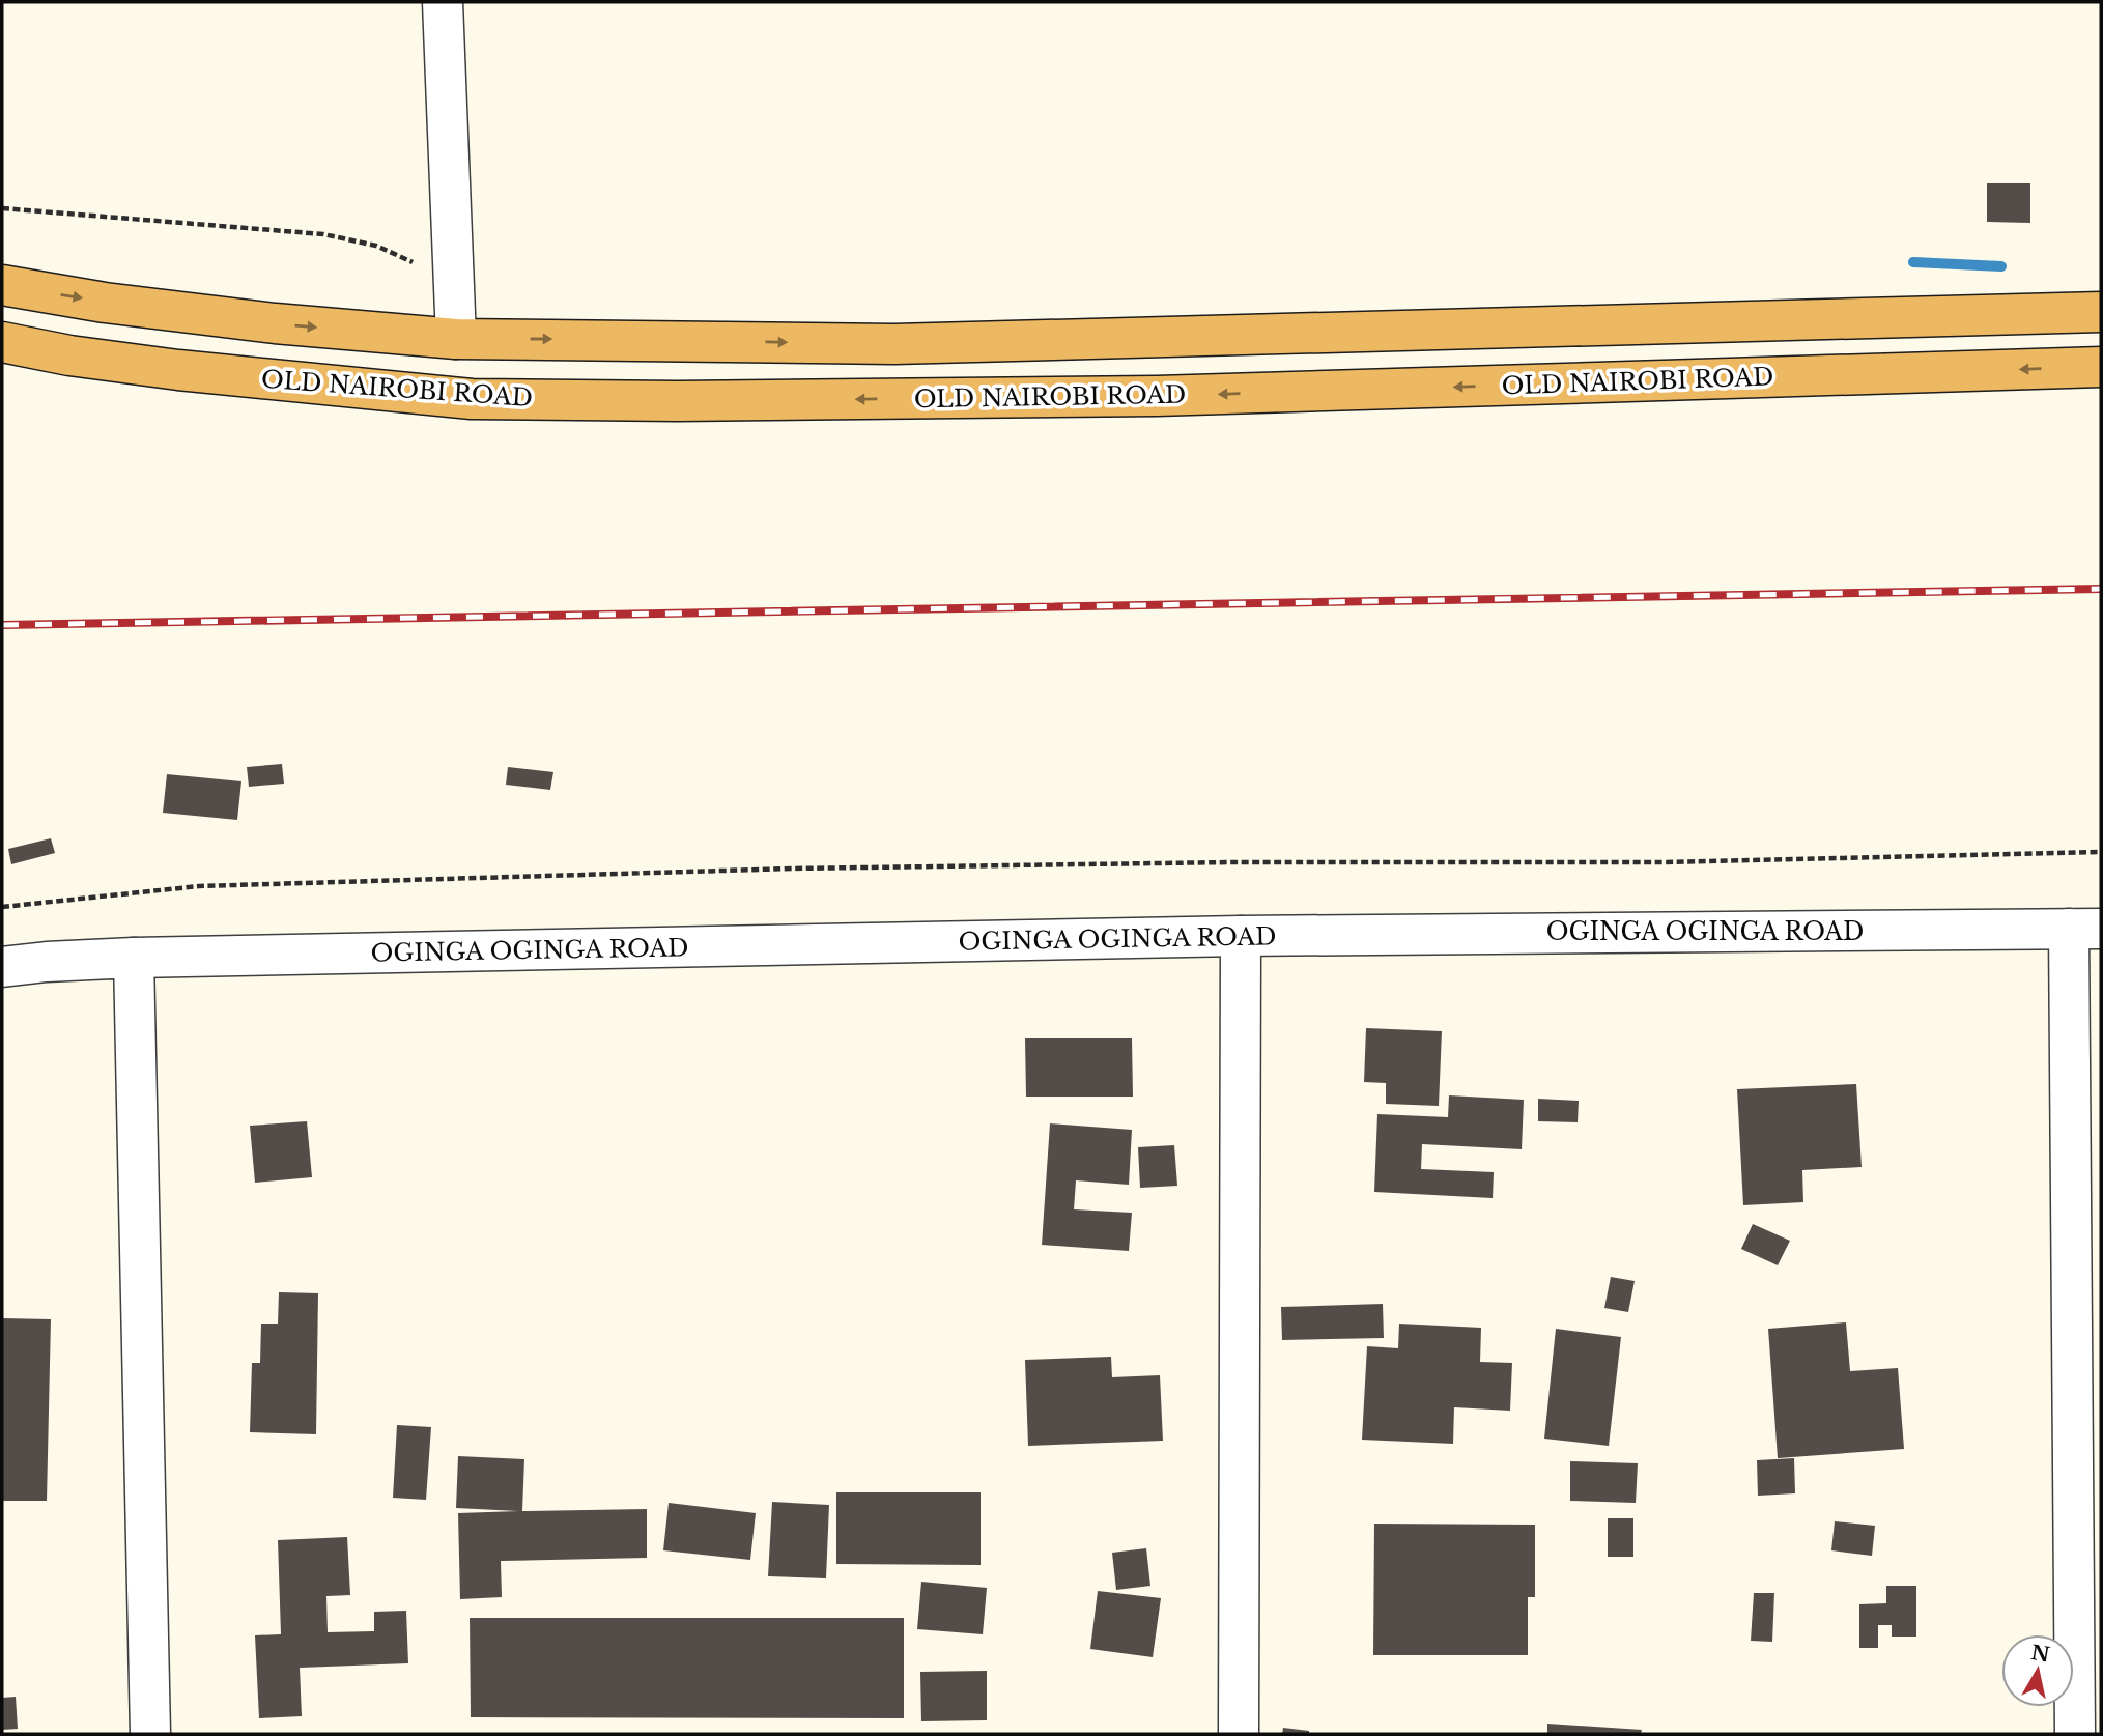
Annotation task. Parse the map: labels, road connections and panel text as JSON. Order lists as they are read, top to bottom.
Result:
{
  "streets": {
    "highway": ["OLD NAIROBI ROAD"],
    "street": ["OGINGA OGINGA ROAD"]
  },
  "north": "top"
}
